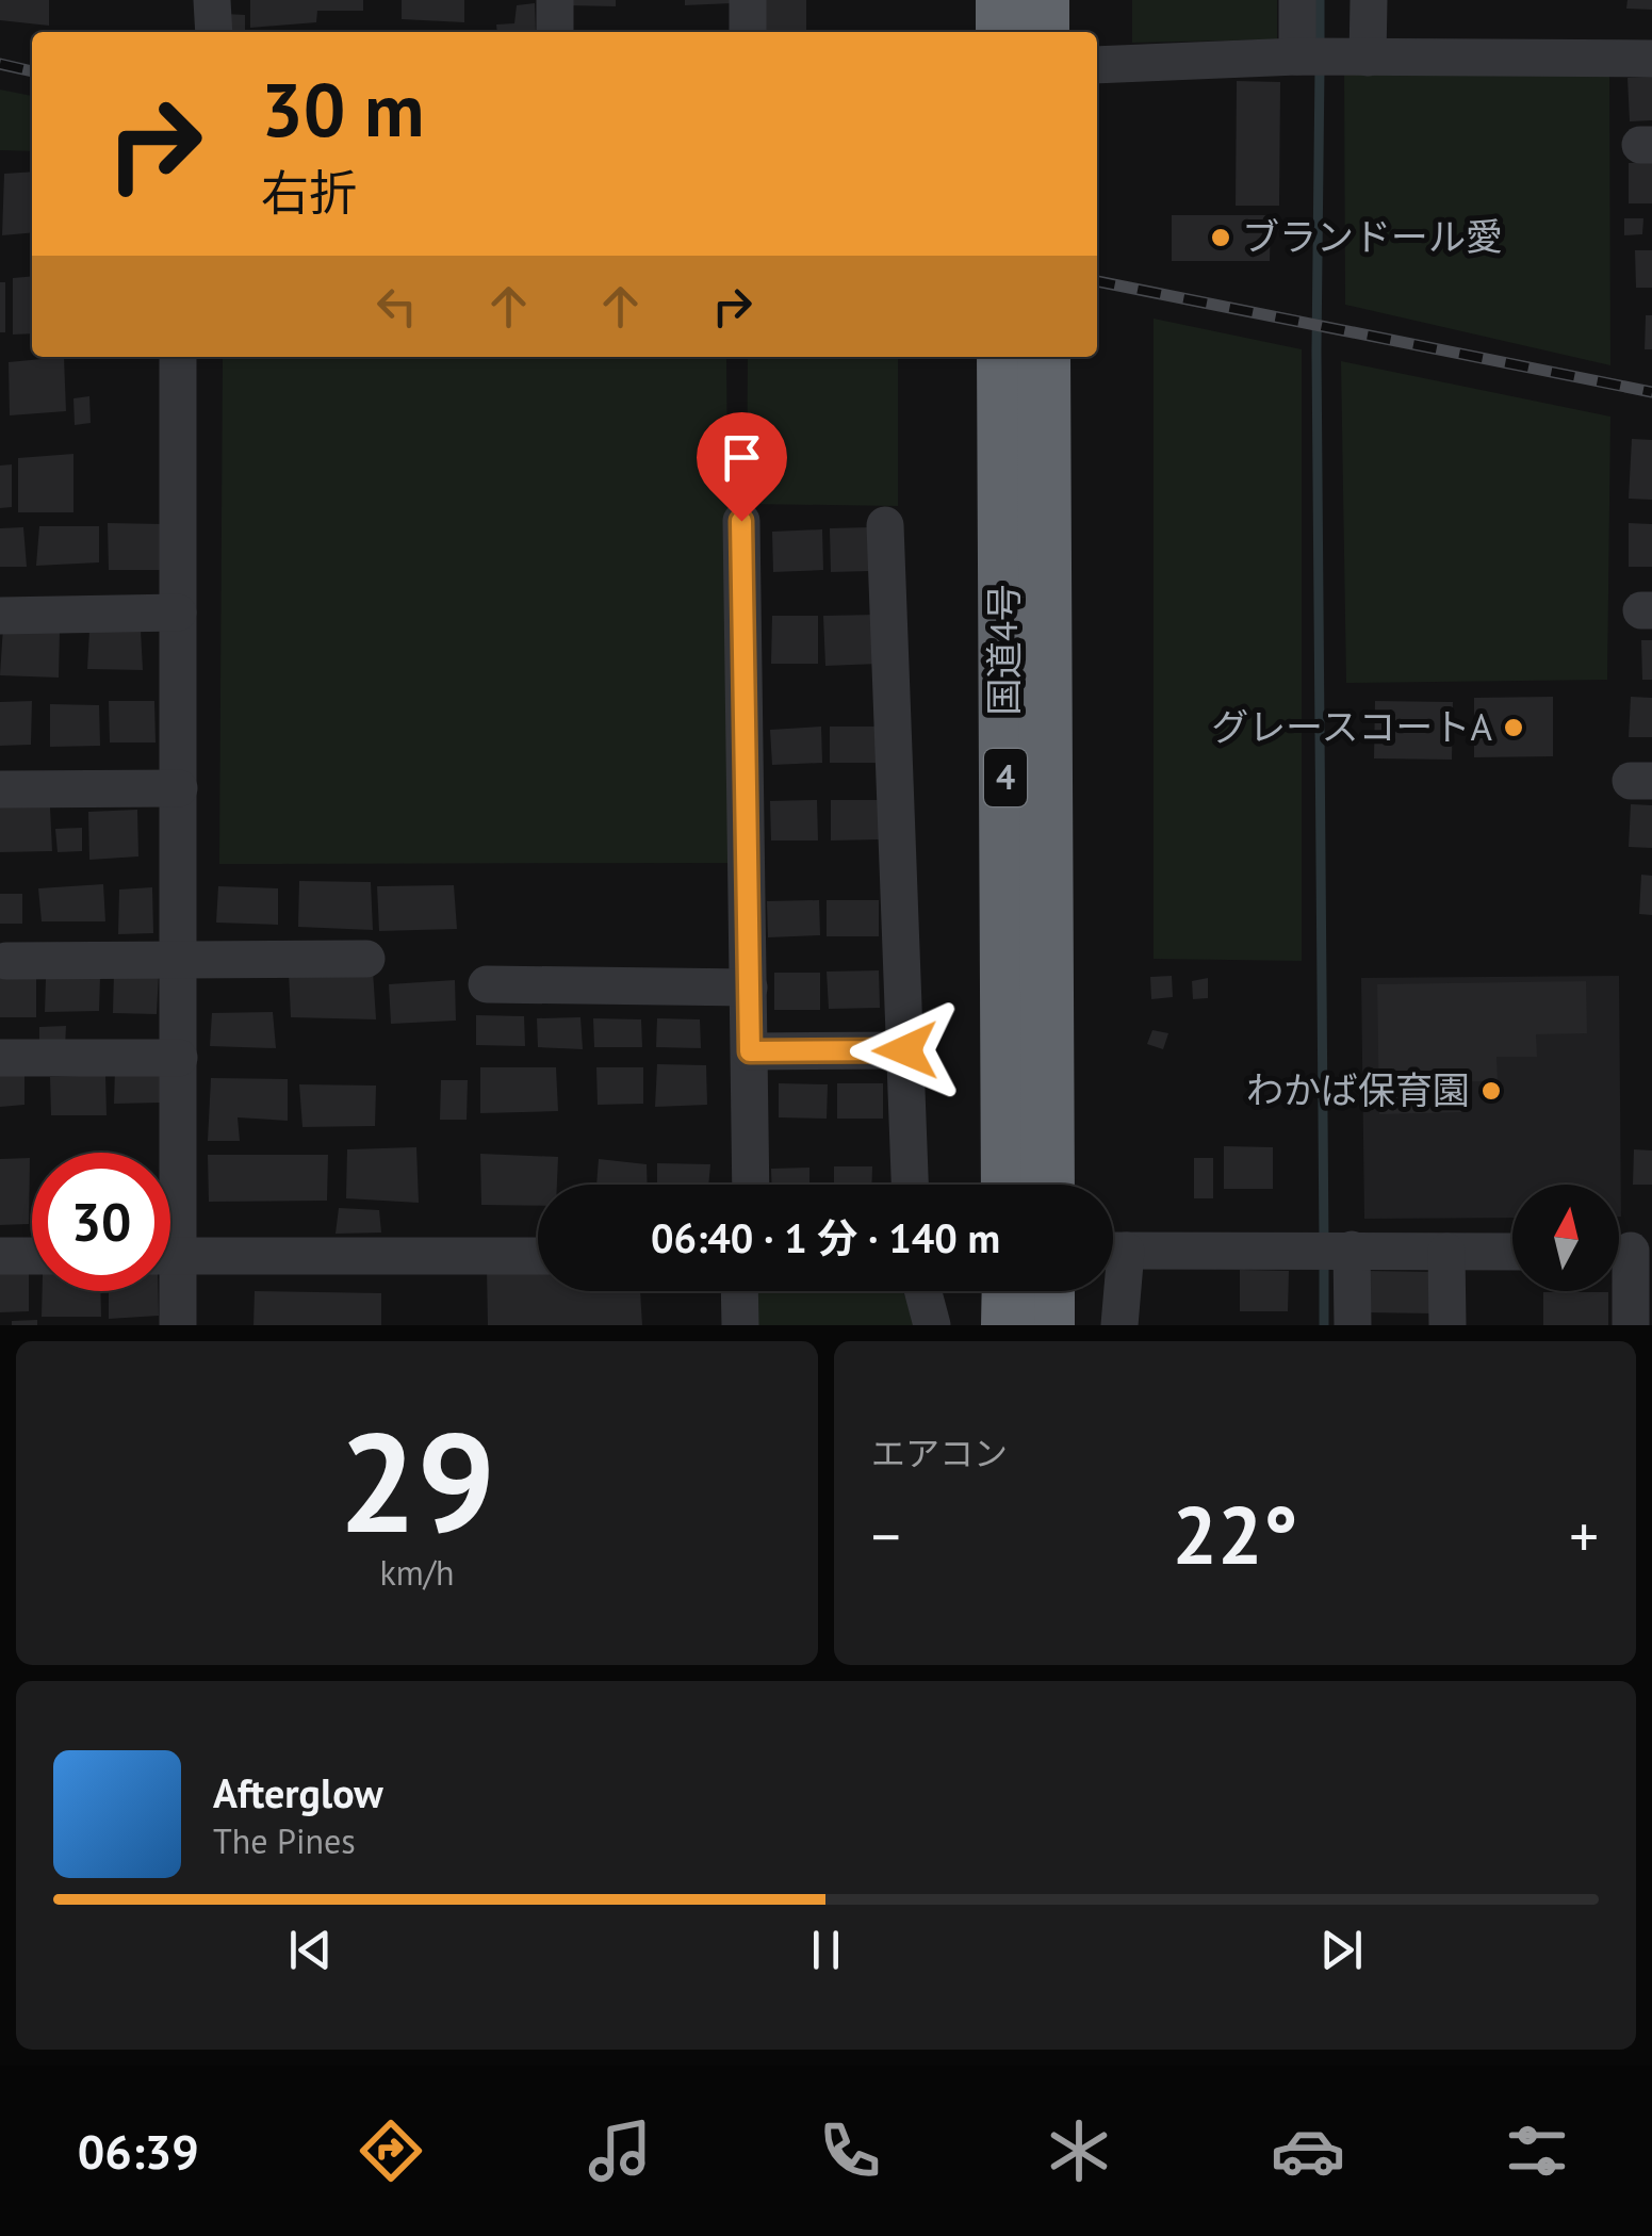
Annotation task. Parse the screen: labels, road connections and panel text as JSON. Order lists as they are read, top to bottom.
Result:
{
  "streets": {
    "highway": ["国道4号", "4"]
  },
  "places": ["ブランドール愛", "グレースコートA", "わかば保育園"],
  "north": "top",
  "page": {
    "turn": ["30 m", "右折"],
    "limit": "30",
    "trip": "06:40 · 1 分 · 140 m",
    "tile": [
      ["29", "km/h"],
      "エアコン"
    ],
    "heat": ["−", "22°", "+"],
    "song": ["Afterglow", "The Pines"],
    "tabs": "06:39"
  }
}
